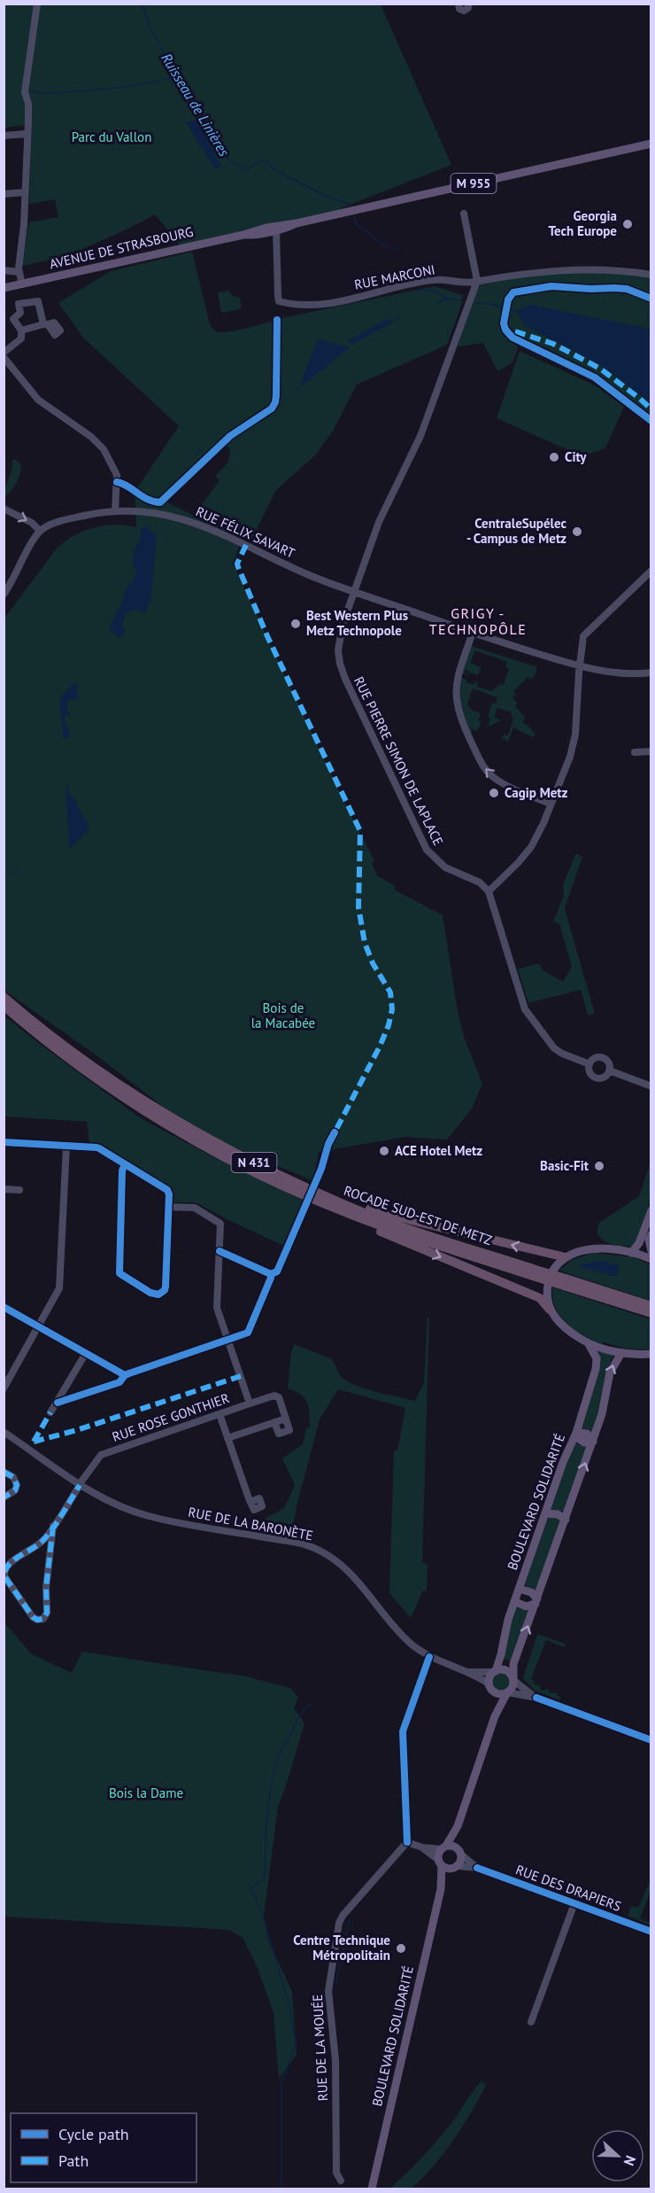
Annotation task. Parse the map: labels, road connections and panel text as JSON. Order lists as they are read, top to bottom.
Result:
{
  "streets": {
    "highway": ["N 431", "ROCADE SUD-EST DE METZ"],
    "main road": ["M 955", "AVENUE DE STRASBOURG", "BOULEVARD SOLIDARITÉ"],
    "street": [
      "RUE MARCONI",
      "RUE FÉLIX SAVART",
      "RUE PIERRE SIMON DE LAPLACE",
      "RUE ROSE GONTHIER",
      "RUE DE LA BARONÈTE",
      "RUE DES DRAPIERS",
      "RUE DE LA MOUÉE"
    ]
  },
  "crossings": [
    ["AVENUE DE STRASBOURG", "RUE MARCONI"],
    ["RUE MARCONI", "RUE PIERRE SIMON DE LAPLACE"],
    ["RUE FÉLIX SAVART", "RUE PIERRE SIMON DE LAPLACE"],
    ["RUE ROSE GONTHIER", "RUE DE LA BARONÈTE"],
    ["BOULEVARD SOLIDARITÉ", "RUE DE LA BARONÈTE"],
    ["BOULEVARD SOLIDARITÉ", "RUE DES DRAPIERS"]
  ],
  "districts": ["GRIGY - TECHNOPÔLE"],
  "water": ["Ruisseau de Linières"],
  "parks": ["Parc du Vallon", "Bois de la Macabée", "Bois la Dame"],
  "places": [
    "Georgia Tech Europe",
    "City",
    "CentraleSupélec - Campus de Metz",
    "Best Western Plus Metz Technopole",
    "Cagip Metz",
    "ACE Hotel Metz",
    "Basic-Fit",
    "Centre Technique Métropolitain"
  ],
  "legend": ["Cycle path", "Path"],
  "north": "right"
}
